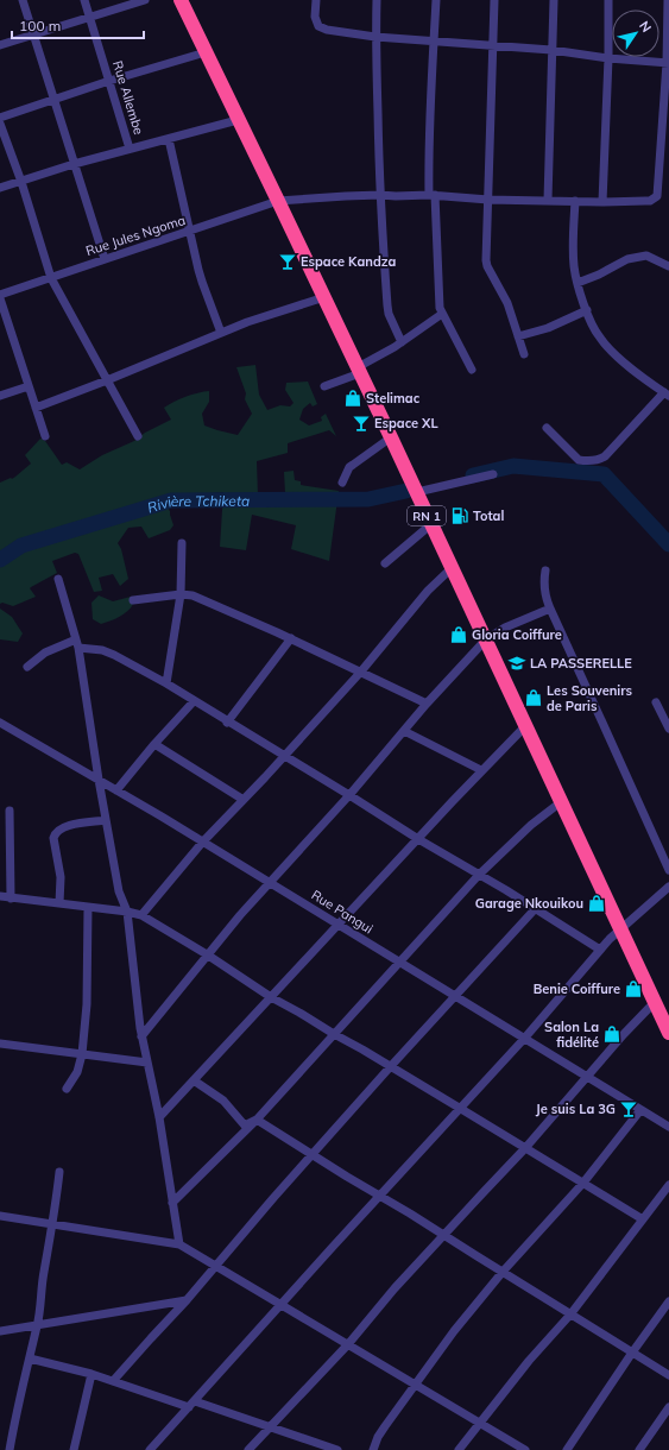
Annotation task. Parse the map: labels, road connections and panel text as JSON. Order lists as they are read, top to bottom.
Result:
{
  "streets": {
    "highway": ["RN 1"],
    "street": ["Rue Allembe", "Rue Jules Ngoma", "Rue Pangui"]
  },
  "crossings": [
    ["Rue Jules Ngoma", "RN 1"]
  ],
  "water": ["Rivière Tchiketa"],
  "places": {
    "bar": ["Espace Kandza", "Espace XL", "Je suis La 3G"],
    "shop": [
      "Stelimac",
      "Gloria Coiffure",
      "Les Souvenirs de Paris",
      "Garage Nkouikou",
      "Benie Coiffure",
      "Salon La fidélité"
    ],
    "fuel station": ["Total"],
    "school or university": ["LA PASSERELLE"]
  },
  "scale_bar": "100 m",
  "north": "top right"
}
